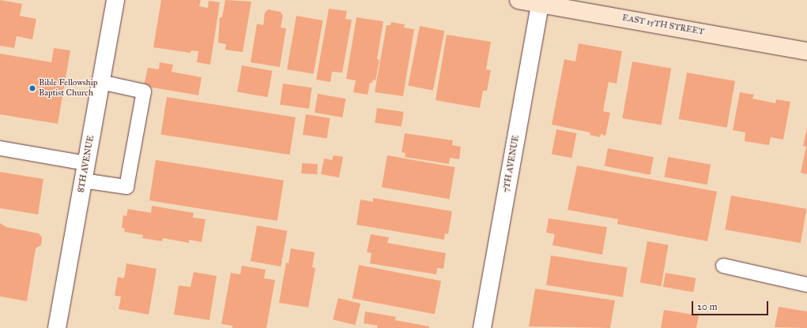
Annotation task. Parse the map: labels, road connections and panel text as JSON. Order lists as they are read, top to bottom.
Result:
{
  "streets": {
    "main road": ["EAST 15TH STREET"],
    "street": ["8TH AVENUE", "7TH AVENUE"]
  },
  "crossings": [
    ["EAST 15TH STREET", "7TH AVENUE"]
  ],
  "places": ["Bible Fellowship Baptist Church"],
  "scale_bar": "20 m"
}
